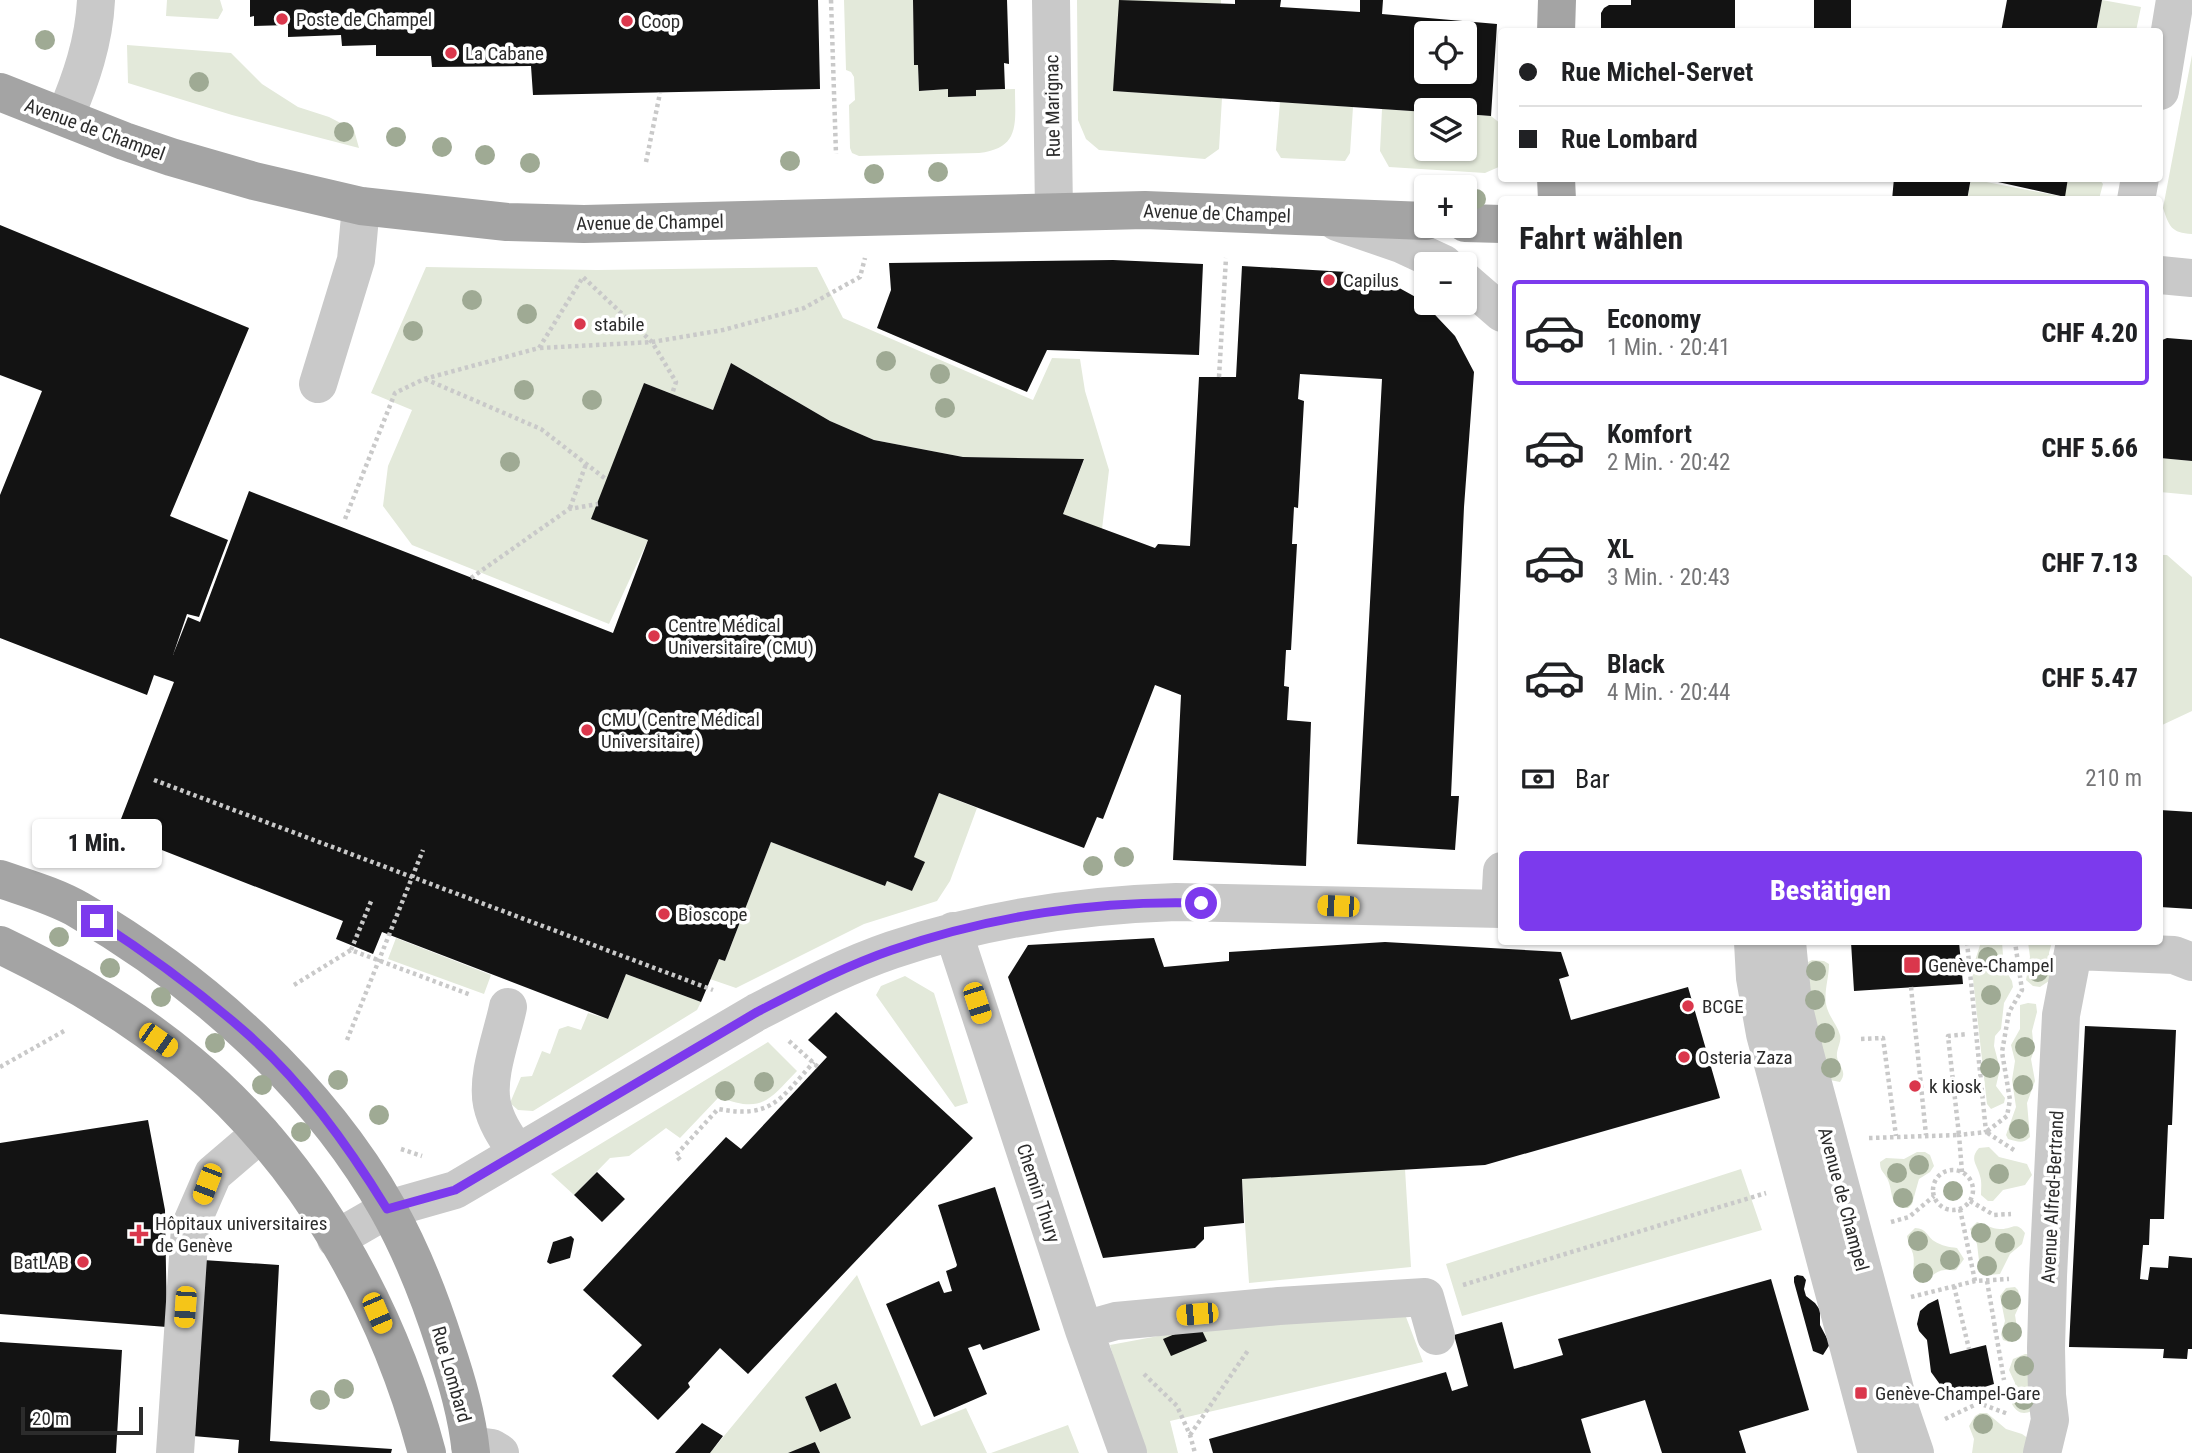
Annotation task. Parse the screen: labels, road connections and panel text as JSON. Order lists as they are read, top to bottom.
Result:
{
  "streets": {
    "main road": ["Avenue de Champel", "Rue Lombard"],
    "street": ["Rue Marignac", "Chemin Thury", "Avenue Alfred-Bertrand"]
  },
  "crossings": [
    ["Rue Marignac", "Avenue de Champel"]
  ],
  "places": {
    "other": [
      "Poste de Champel",
      "Coop",
      "La Cabane",
      "Capilus",
      "stabile",
      "Centre Médical Universitaire (CMU)",
      "CMU (Centre Médical Universitaire)",
      "Bioscope",
      "BCGE",
      "Osteria Zaza",
      "k kiosk",
      "BatLAB"
    ],
    "transit": ["Genève-Champel", "Genève-Champel-Gare"],
    "health": ["Hôpitaux universitaires de Genève"]
  },
  "scale_bar": "20 m",
  "page": {
    "map_buttons": ["+", "−"],
    "banner": ["Rue Michel-Servet", "Rue Lombard"],
    "heading": "Fahrt wählen",
    "list": [
      {
        "name": "Economy",
        "note": "1 Min. · 20:41",
        "value": "CHF 4.20"
      },
      {
        "name": "Komfort",
        "note": "2 Min. · 20:42",
        "value": "CHF 5.66"
      },
      {
        "name": "XL",
        "note": "3 Min. · 20:43",
        "value": "CHF 7.13"
      },
      {
        "name": "Black",
        "note": "4 Min. · 20:44",
        "value": "CHF 5.47"
      }
    ],
    "pay": ["Bar", "210 m"],
    "bubble": "1 Min.",
    "buttons": "Bestätigen",
    "scale": "20 m"
  }
}
